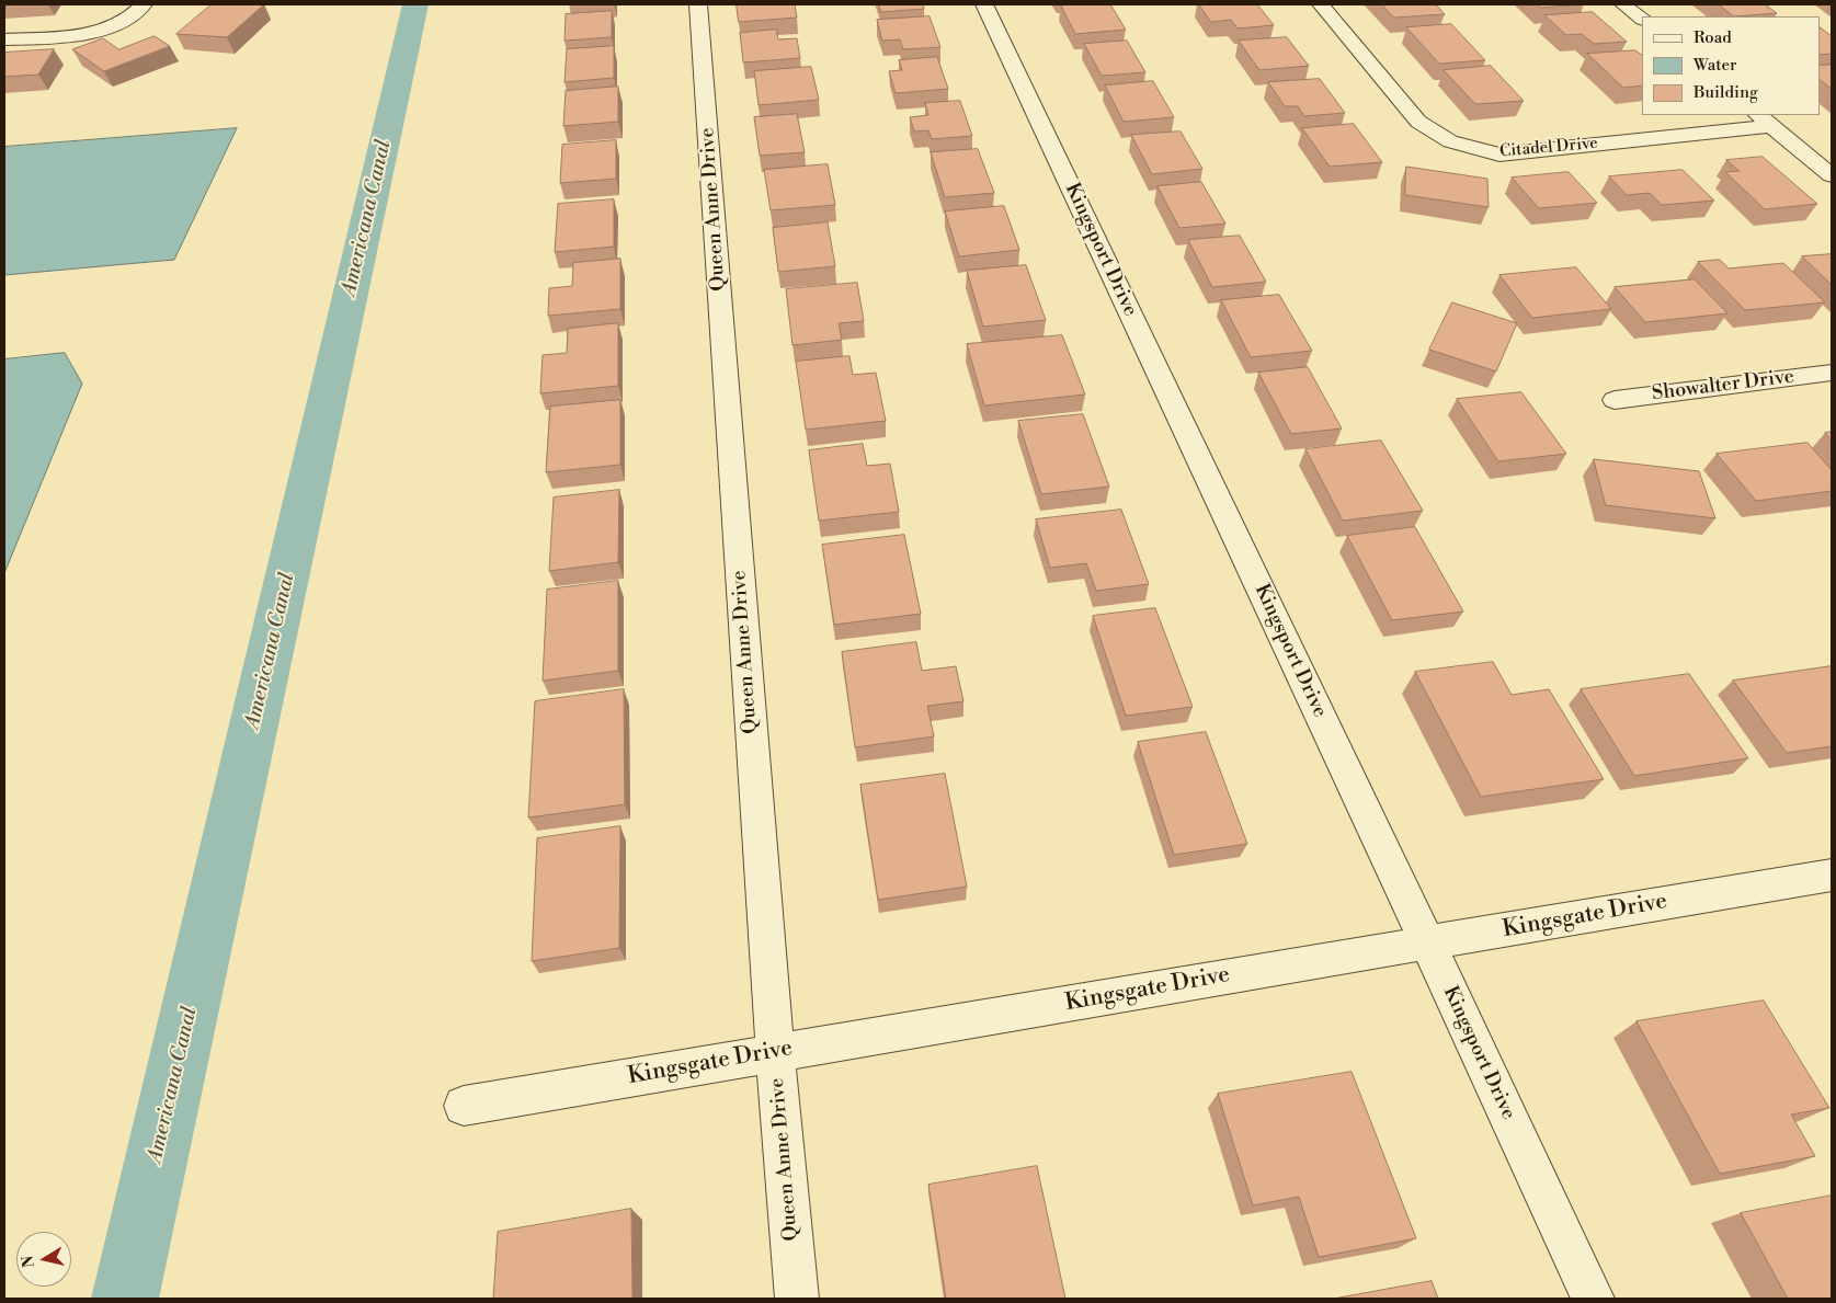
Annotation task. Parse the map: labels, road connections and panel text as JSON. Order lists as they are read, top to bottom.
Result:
{
  "streets": {
    "street": [
      "Citadel Drive",
      "Queen Anne Drive",
      "Kingsport Drive",
      "Showalter Drive",
      "Kingsgate Drive"
    ]
  },
  "crossings": [
    ["Queen Anne Drive", "Kingsgate Drive"],
    ["Kingsport Drive", "Kingsgate Drive"]
  ],
  "water": ["Americana Canal"],
  "legend": ["Road", "Water", "Building"],
  "north": "left"
}
